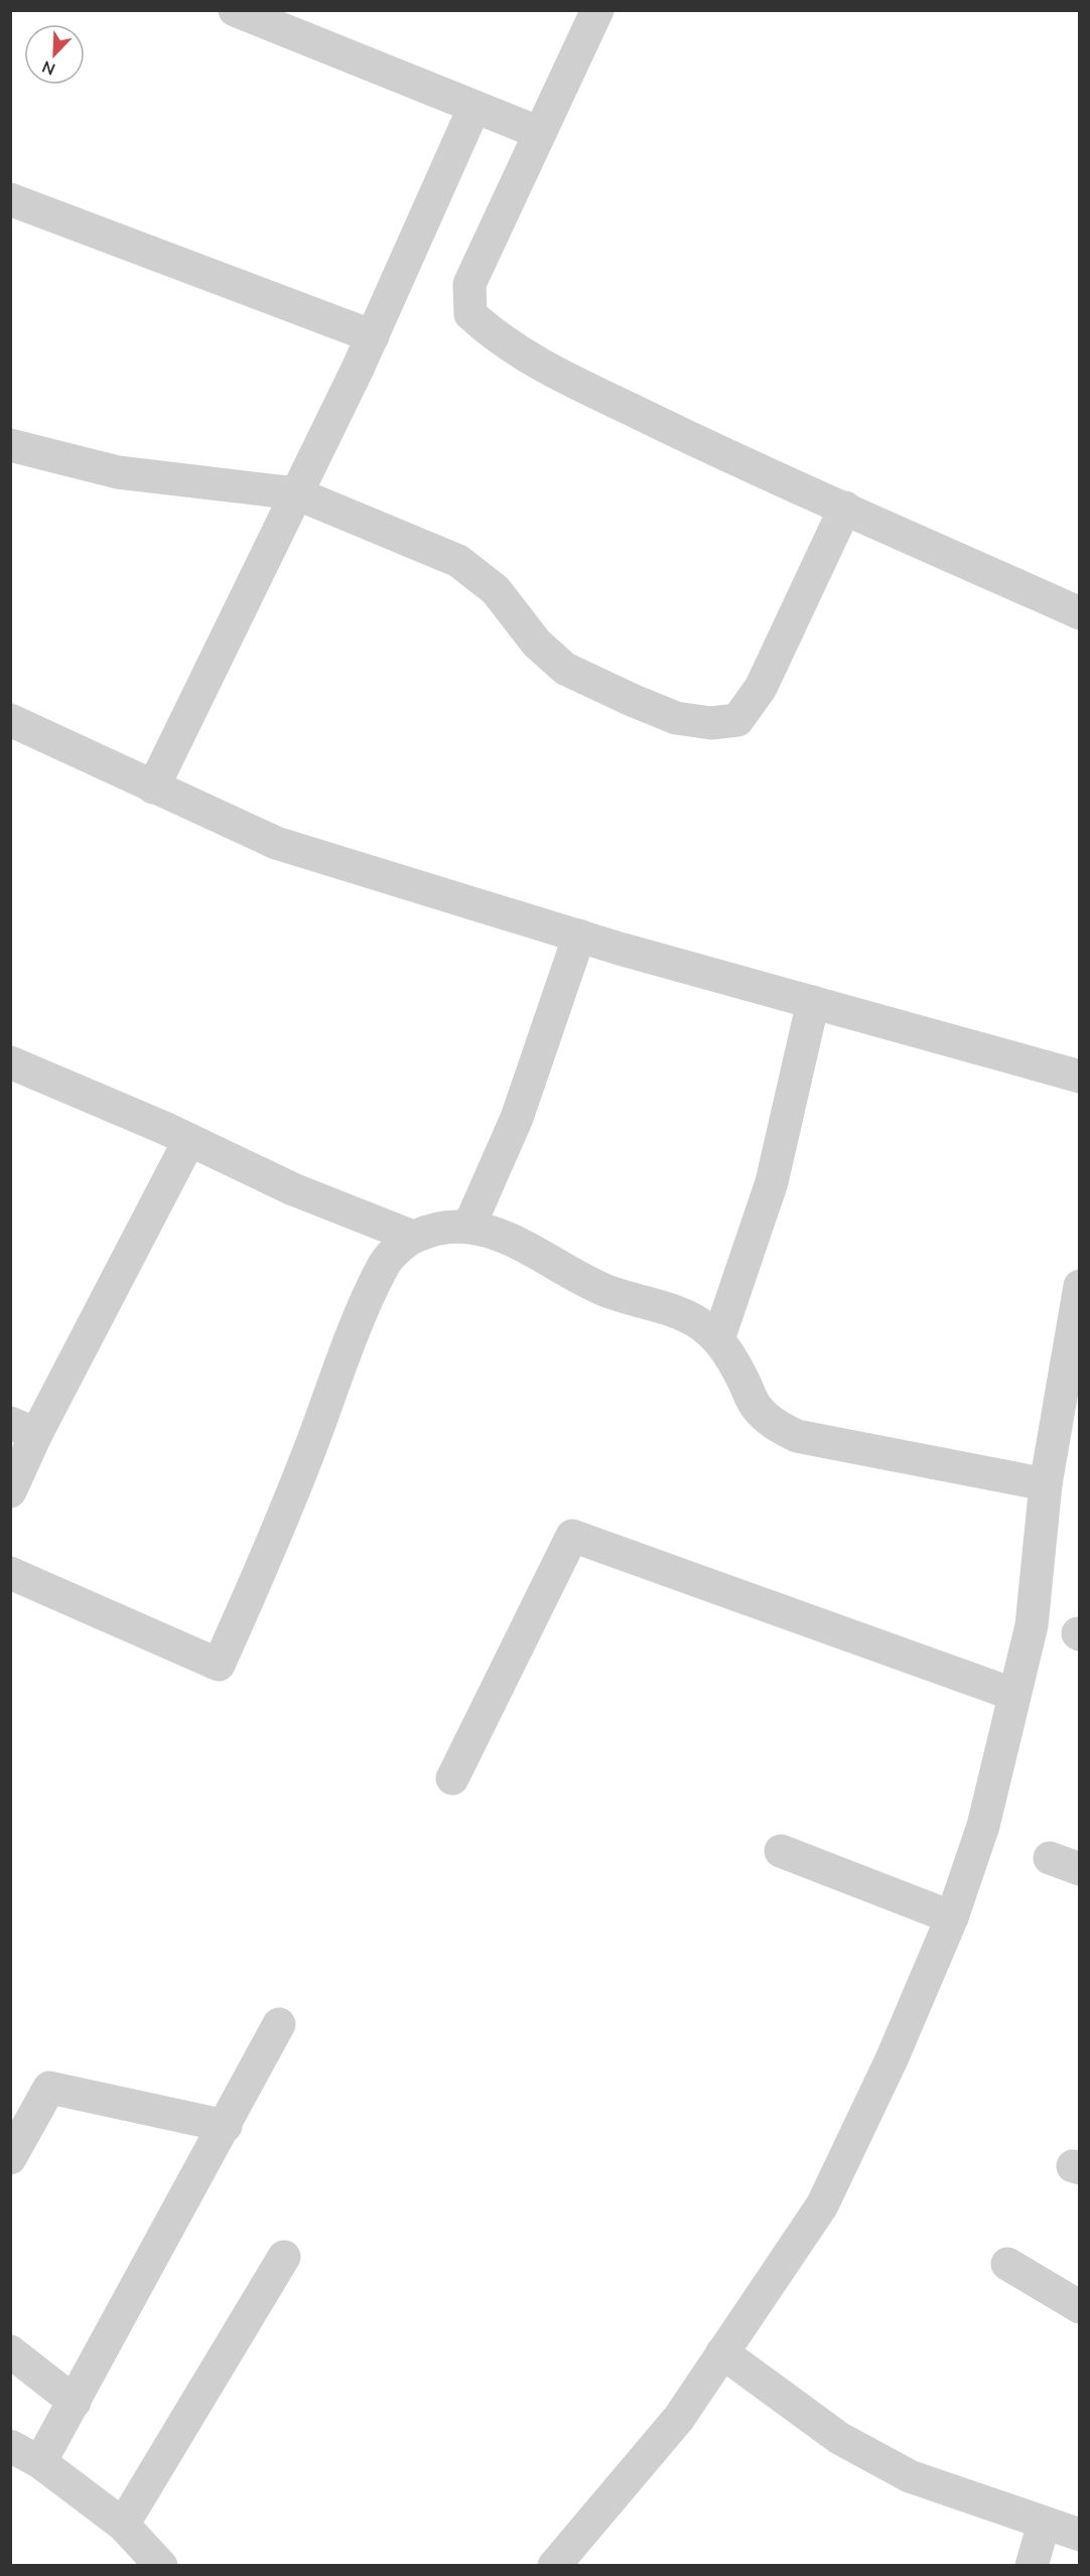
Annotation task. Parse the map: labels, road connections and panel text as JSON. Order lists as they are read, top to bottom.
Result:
{
  "north": "bottom left"
}
